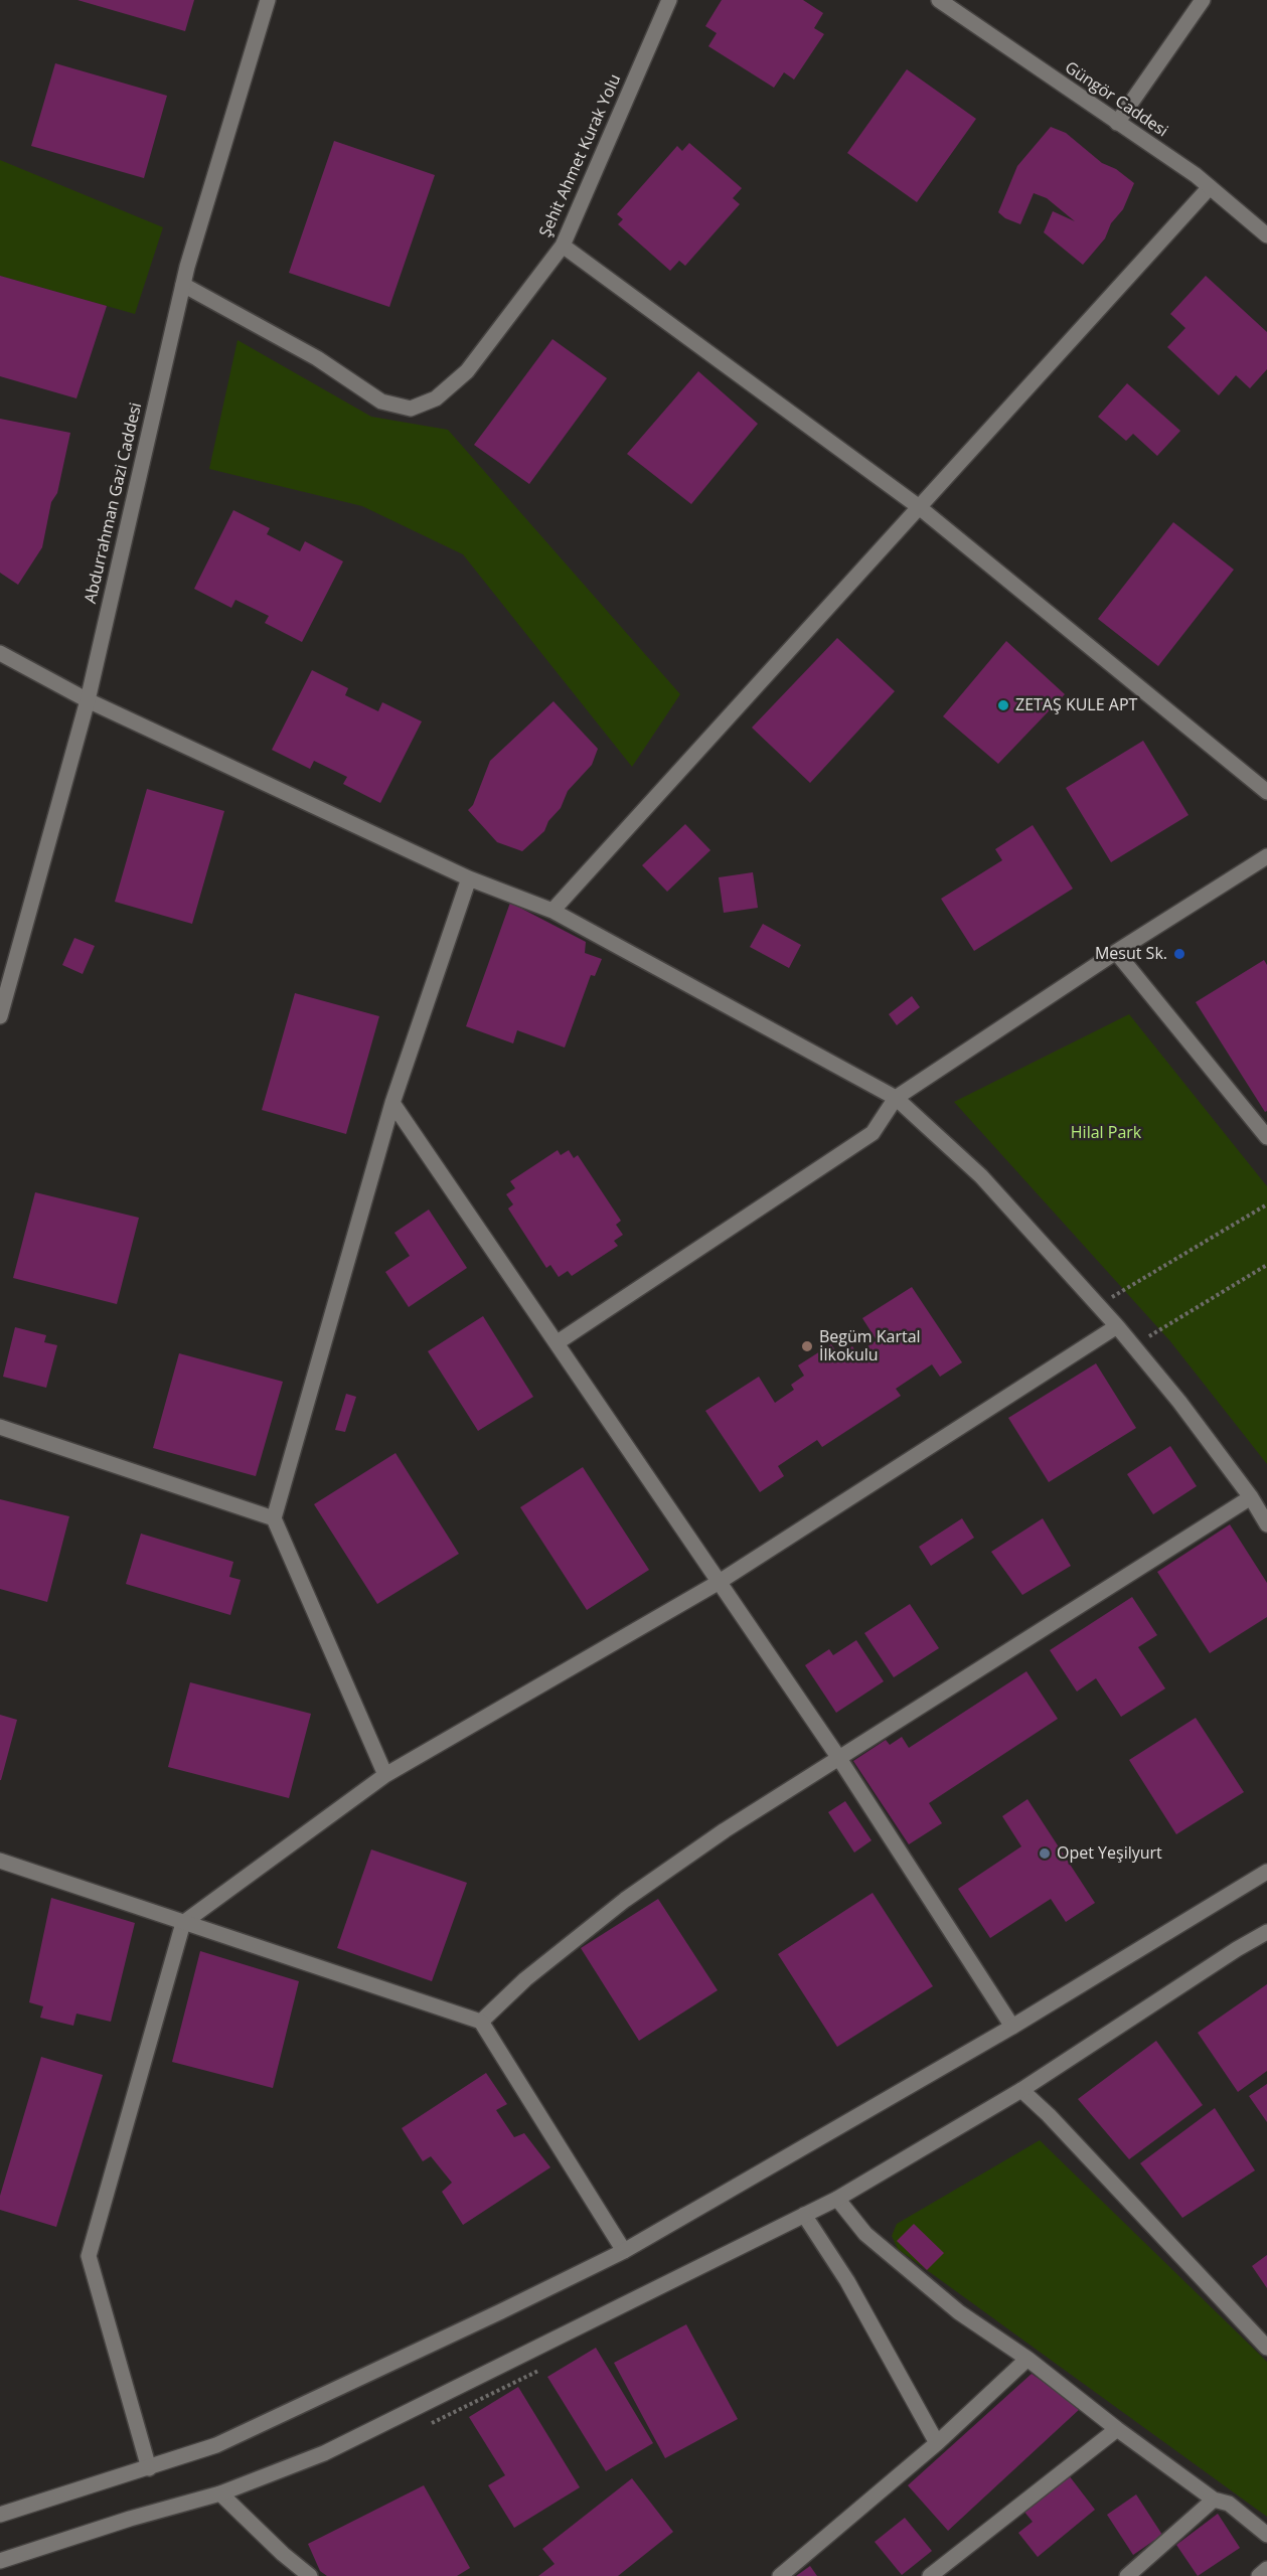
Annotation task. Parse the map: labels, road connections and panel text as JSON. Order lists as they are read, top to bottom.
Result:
{
  "streets": {
    "street": ["Güngör Caddesi", "Şehit Ahmet Kurak Yolu", "Abdurrahman Gazi Caddesi"]
  },
  "crossings": [
    ["Şehit Ahmet Kurak Yolu", "Abdurrahman Gazi Caddesi"]
  ],
  "parks": ["Hilal Park"],
  "places": [
    "ZETAŞ KULE APT",
    "Mesut Sk.",
    "Begüm Kartal İlkokulu",
    "Opet Yeşilyurt"
  ]
}
